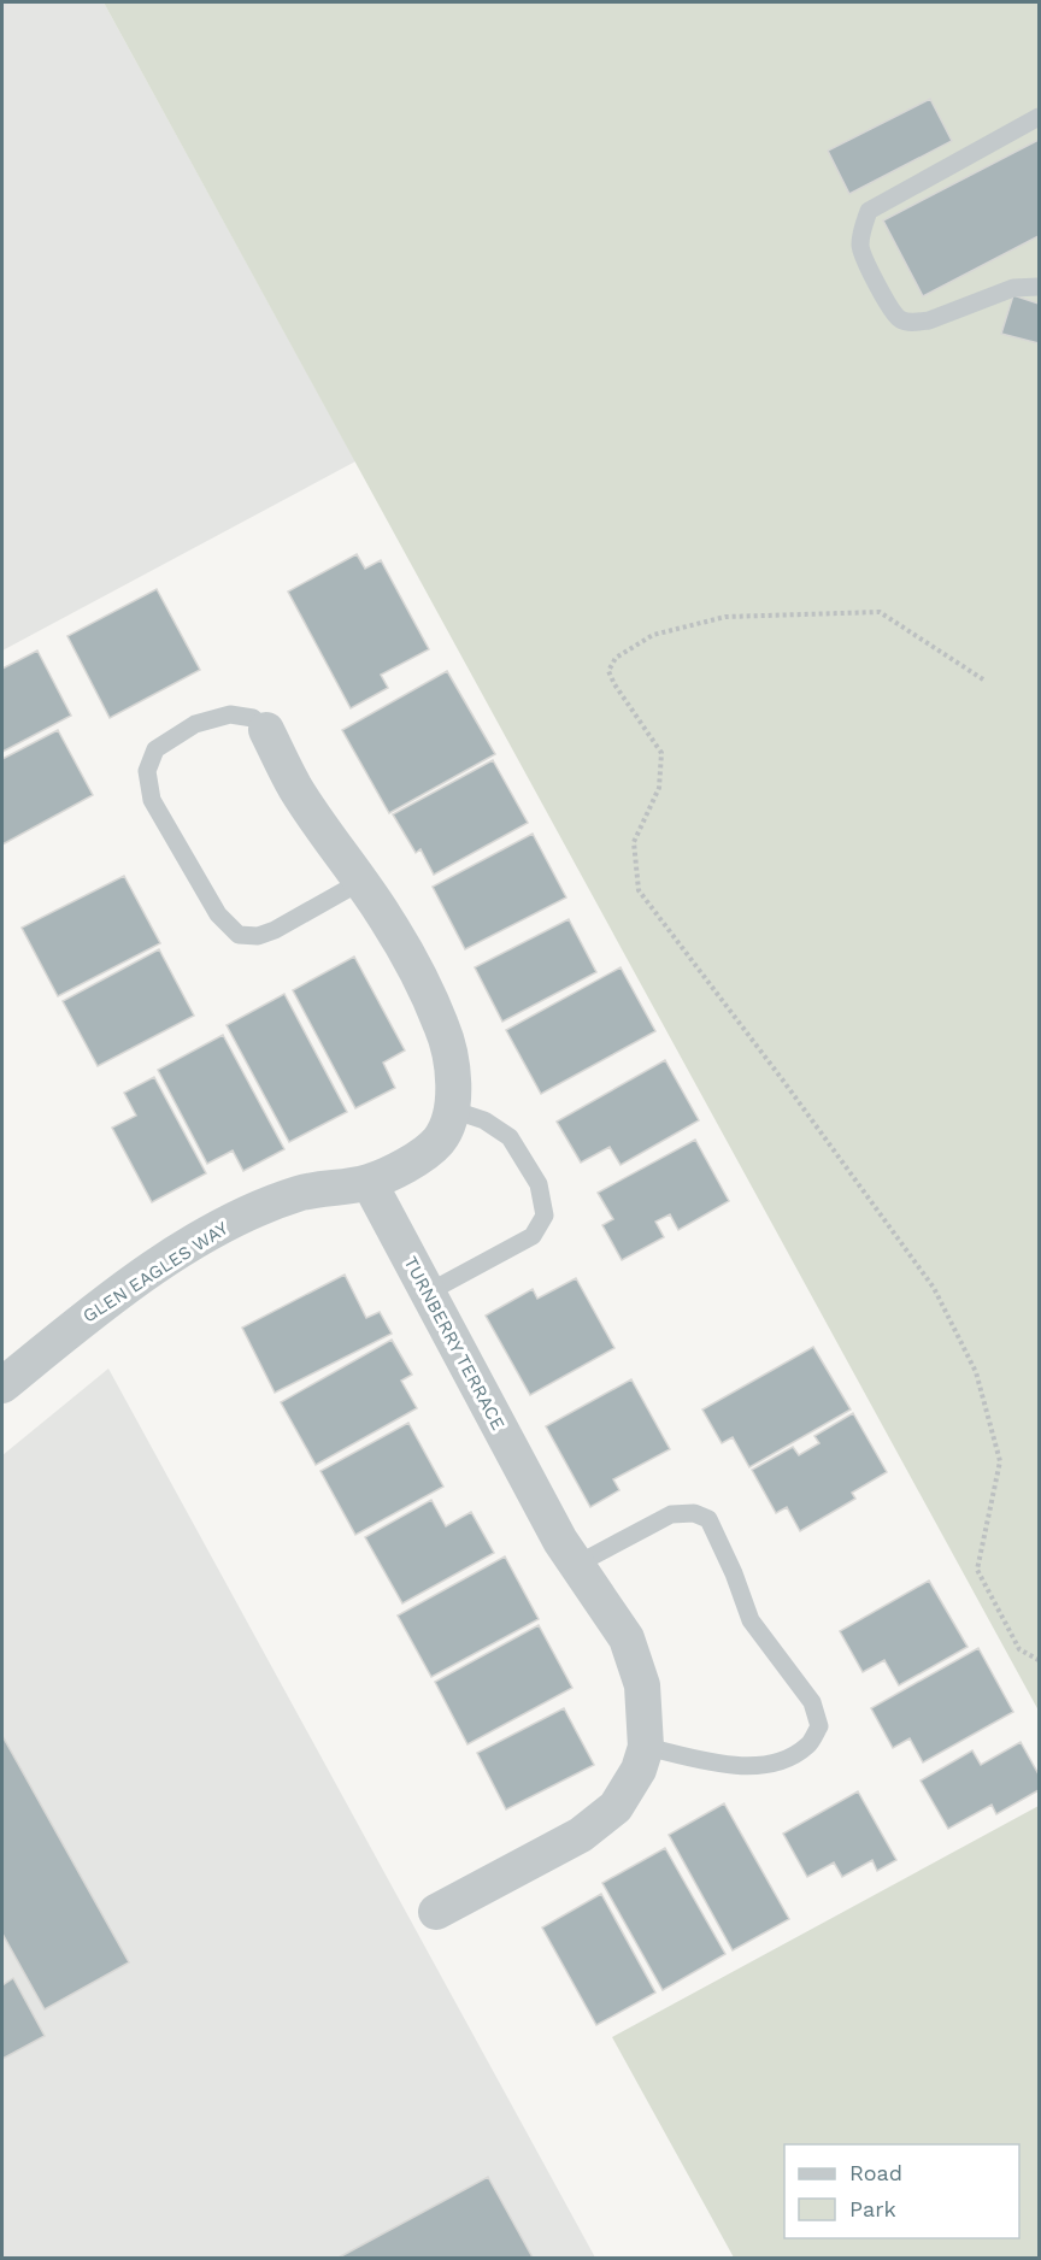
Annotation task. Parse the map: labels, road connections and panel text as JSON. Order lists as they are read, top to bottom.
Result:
{
  "streets": {
    "street": ["GLEN EAGLES WAY", "TURNBERRY TERRACE"]
  },
  "crossings": [
    ["GLEN EAGLES WAY", "TURNBERRY TERRACE"]
  ],
  "legend": ["Road", "Park"]
}
